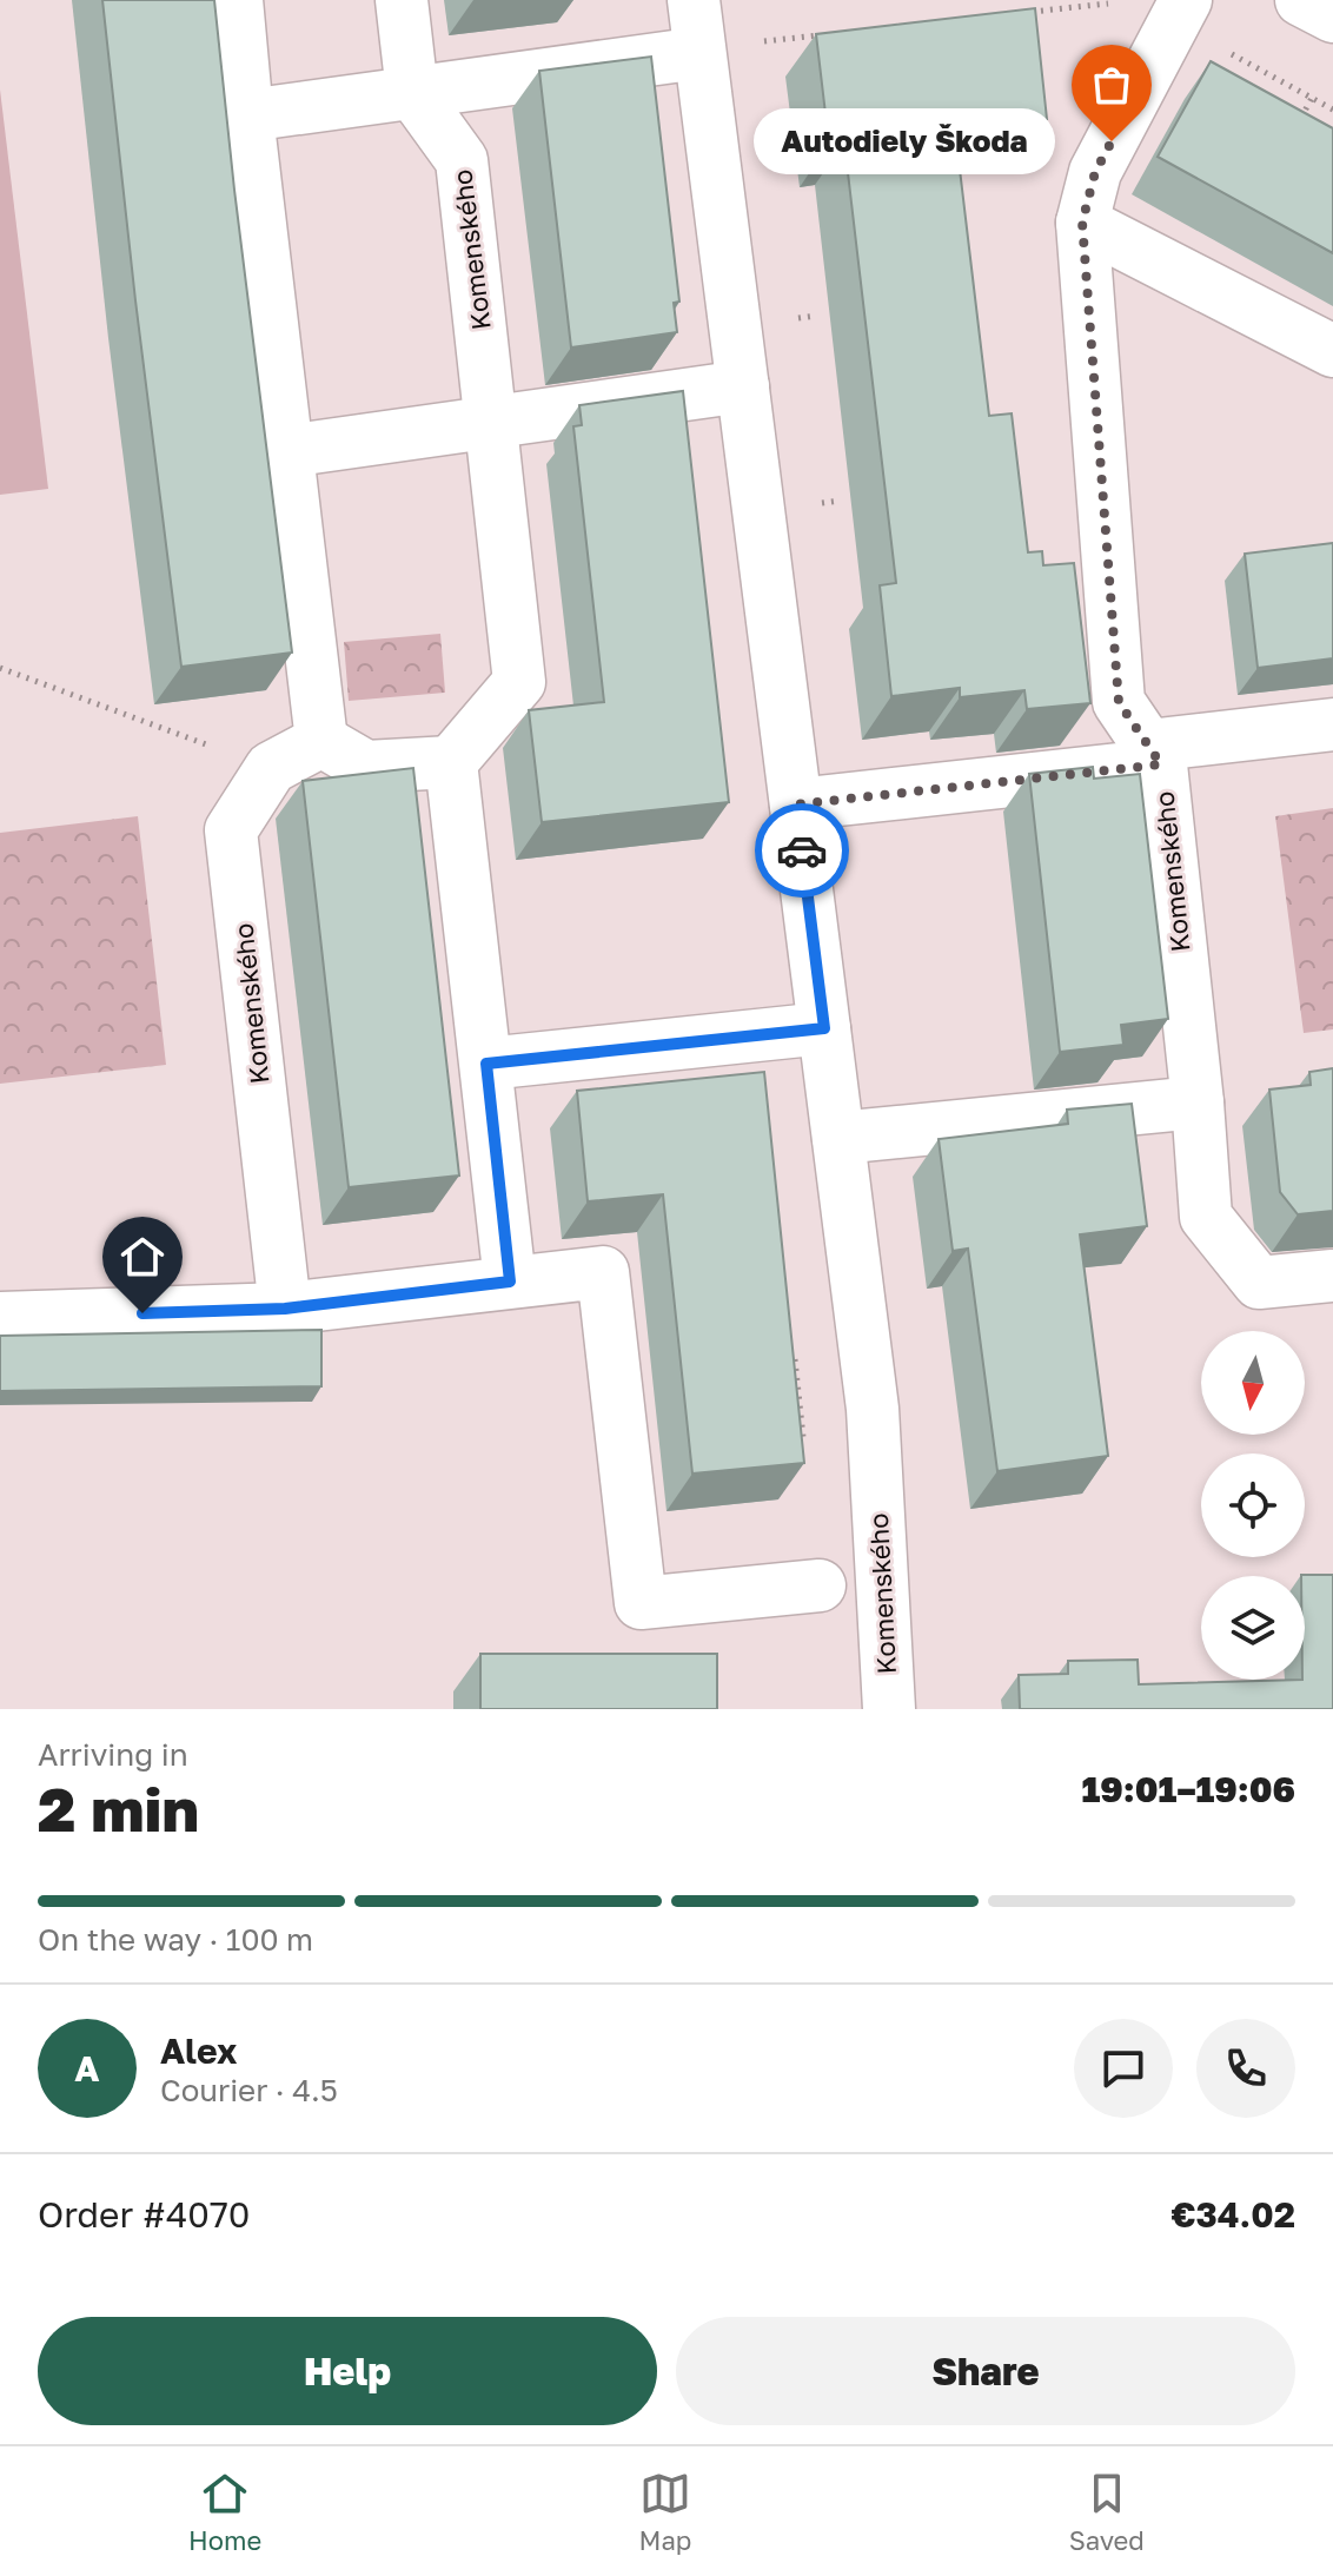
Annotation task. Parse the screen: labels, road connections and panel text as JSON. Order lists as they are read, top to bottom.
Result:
{
  "streets": {
    "street": ["Komenského"]
  },
  "places": ["Autodiely Škoda"],
  "north": "bottom",
  "page": {
    "bubble": "Autodiely Škoda",
    "heading": ["2 min", "Arriving in", "19:01–19:06"],
    "panel": [
      "Alex",
      "Courier · 4.5",
      "Order #4070",
      "€34.02"
    ],
    "bar": "On the way · 100 m",
    "round": "A",
    "buttons": ["Help", "Share"],
    "tabs": ["Home", "Map", "Saved"]
  }
}
